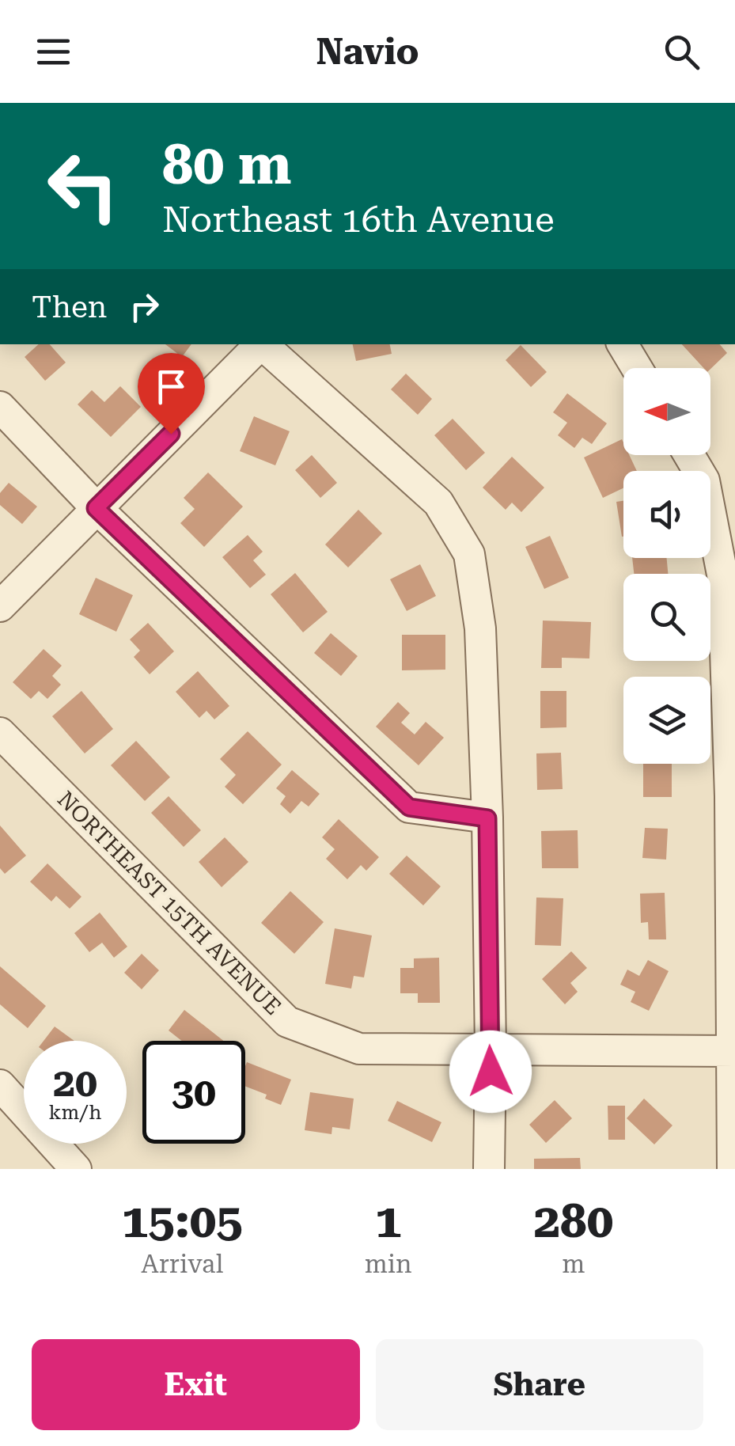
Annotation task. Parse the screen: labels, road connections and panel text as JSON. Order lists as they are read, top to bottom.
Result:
{
  "streets": {
    "street": ["NORTHEAST 15TH AVENUE"]
  },
  "north": "left",
  "page": {
    "header": "Navio",
    "turn": ["80 m", "Northeast 16th Avenue"],
    "then": "Then",
    "speed": "20 km/h",
    "limit": "30",
    "eta": [
      "15:05",
      "Arrival",
      "1",
      "min",
      "280",
      "m"
    ],
    "buttons": ["Exit", "Share"]
  }
}
